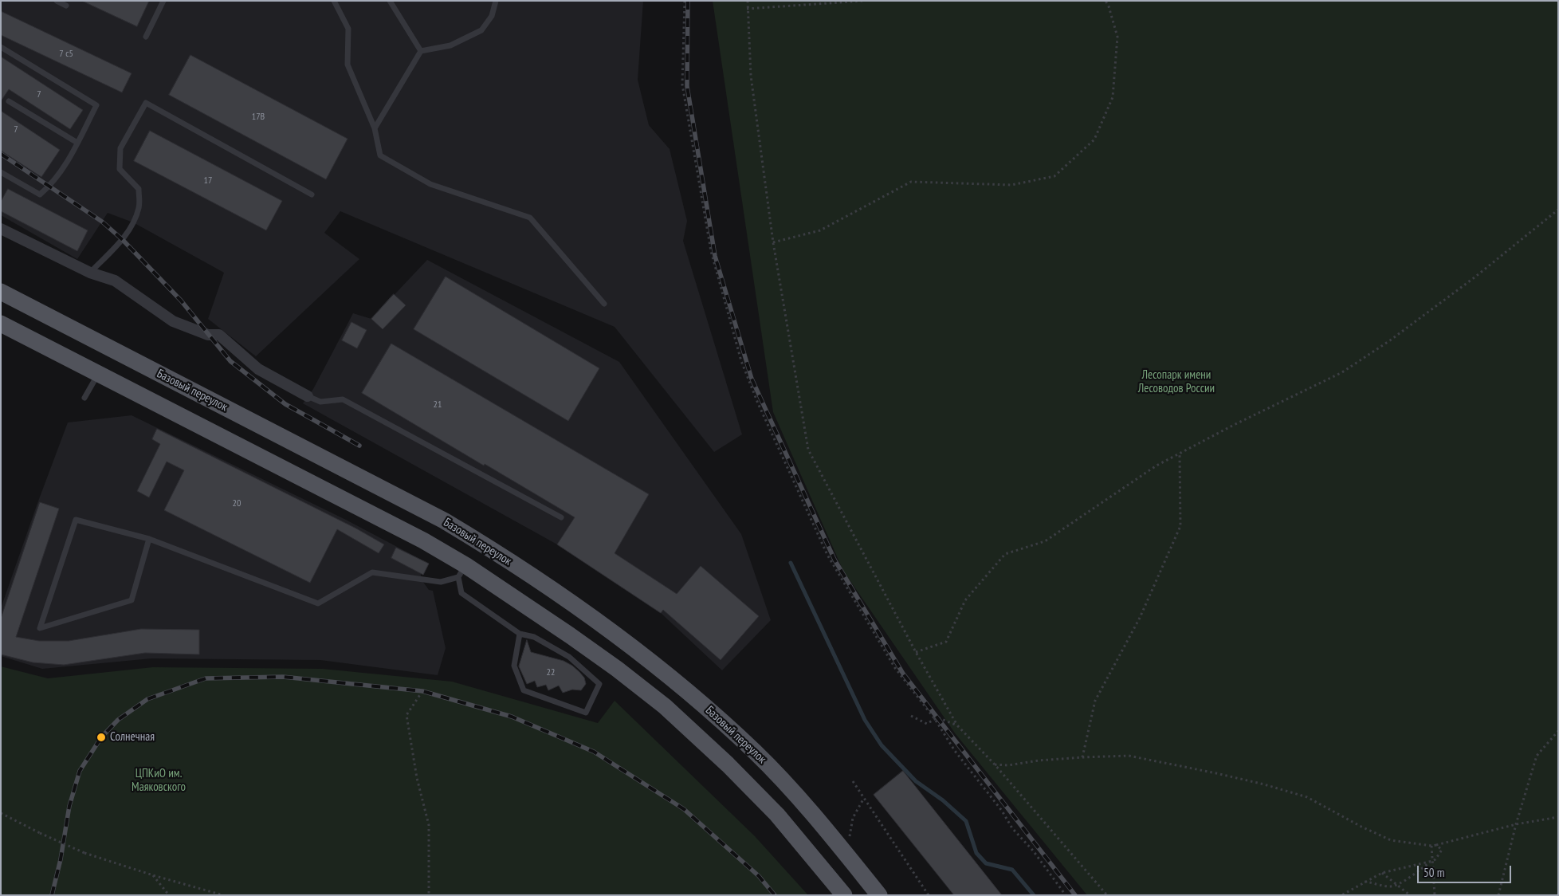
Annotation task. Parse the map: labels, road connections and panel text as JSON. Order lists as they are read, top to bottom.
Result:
{
  "streets": {
    "main road": ["Базовый переулок"]
  },
  "parks": ["Лесопарк имени Лесоводов России", "ЦПКиО им. Маяковского"],
  "places": ["Солнечная"],
  "house_numbers": [
    "7 с5",
    "7",
    "17В",
    "7",
    "17",
    "21",
    "20",
    "22"
  ],
  "scale_bar": "50 m"
}
